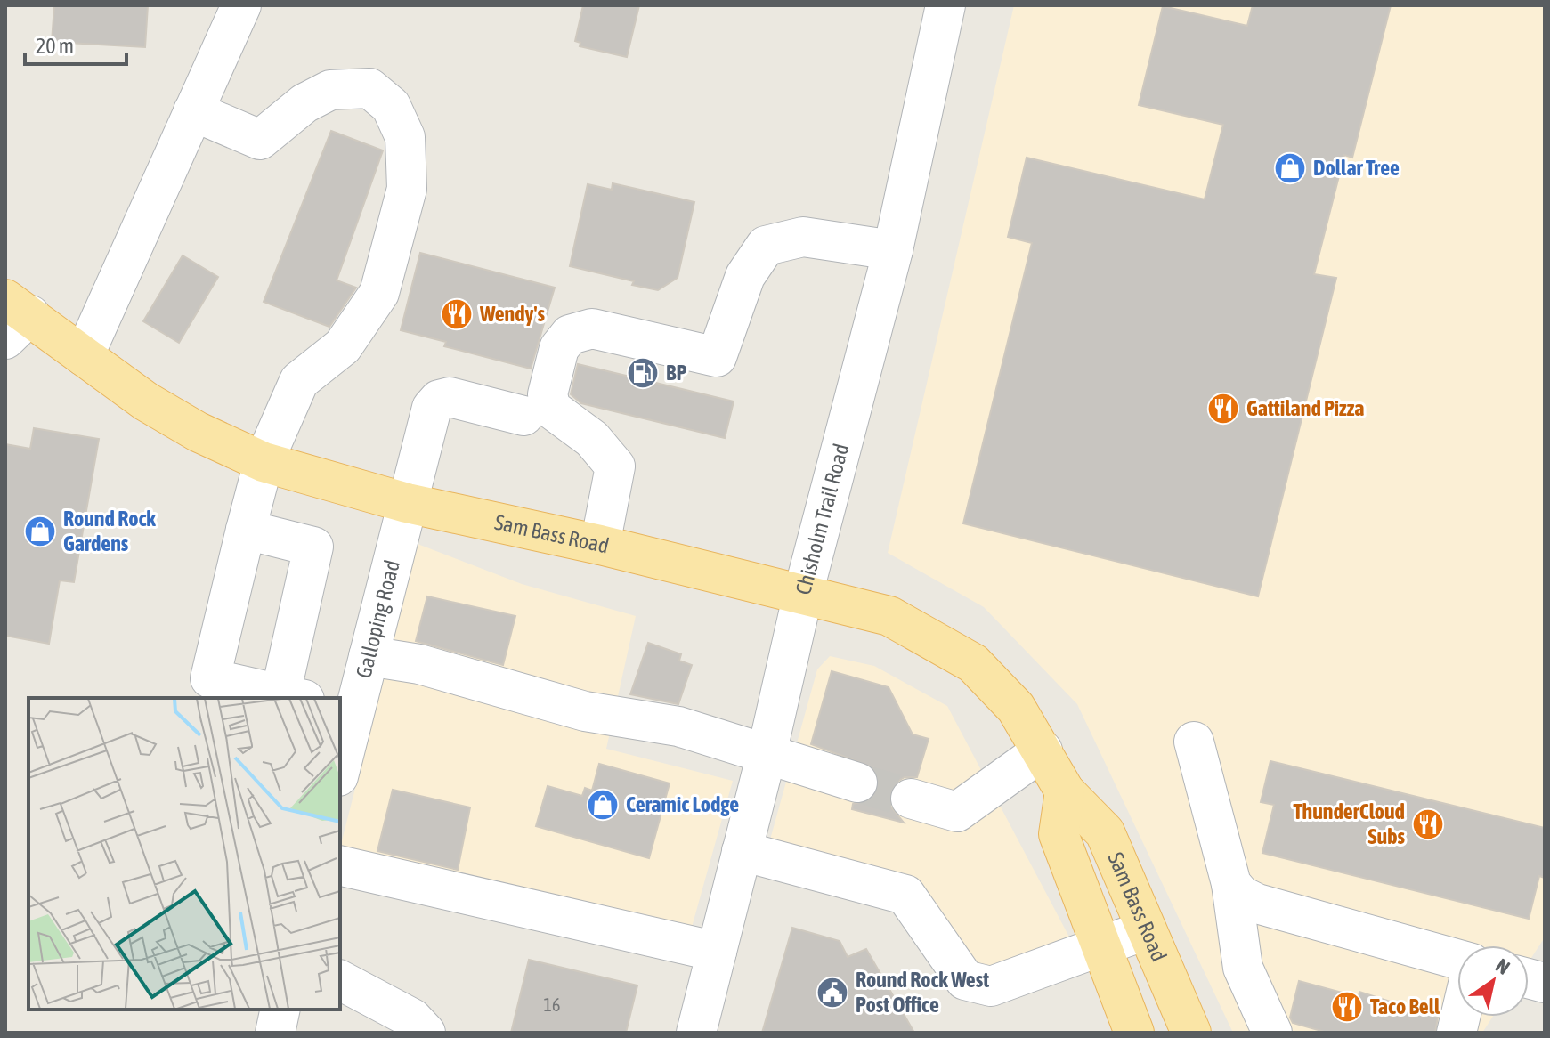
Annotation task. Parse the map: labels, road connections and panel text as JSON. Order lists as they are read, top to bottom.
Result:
{
  "streets": {
    "main road": ["Sam Bass Road"],
    "street": ["Chisholm Trail Road", "Galloping Road"]
  },
  "crossings": [
    ["Chisholm Trail Road", "Sam Bass Road"],
    ["Sam Bass Road", "Galloping Road"]
  ],
  "places": {
    "shop": ["Dollar Tree", "Round Rock Gardens", "Ceramic Lodge"],
    "restaurant": [
      "Wendy's",
      "Gattiland Pizza",
      "ThunderCloud Subs",
      "Taco Bell"
    ],
    "fuel station": ["BP"],
    "public building": ["Round Rock West Post Office"]
  },
  "house_numbers": ["16"],
  "scale_bar": "20 m",
  "north": "top right"
}
